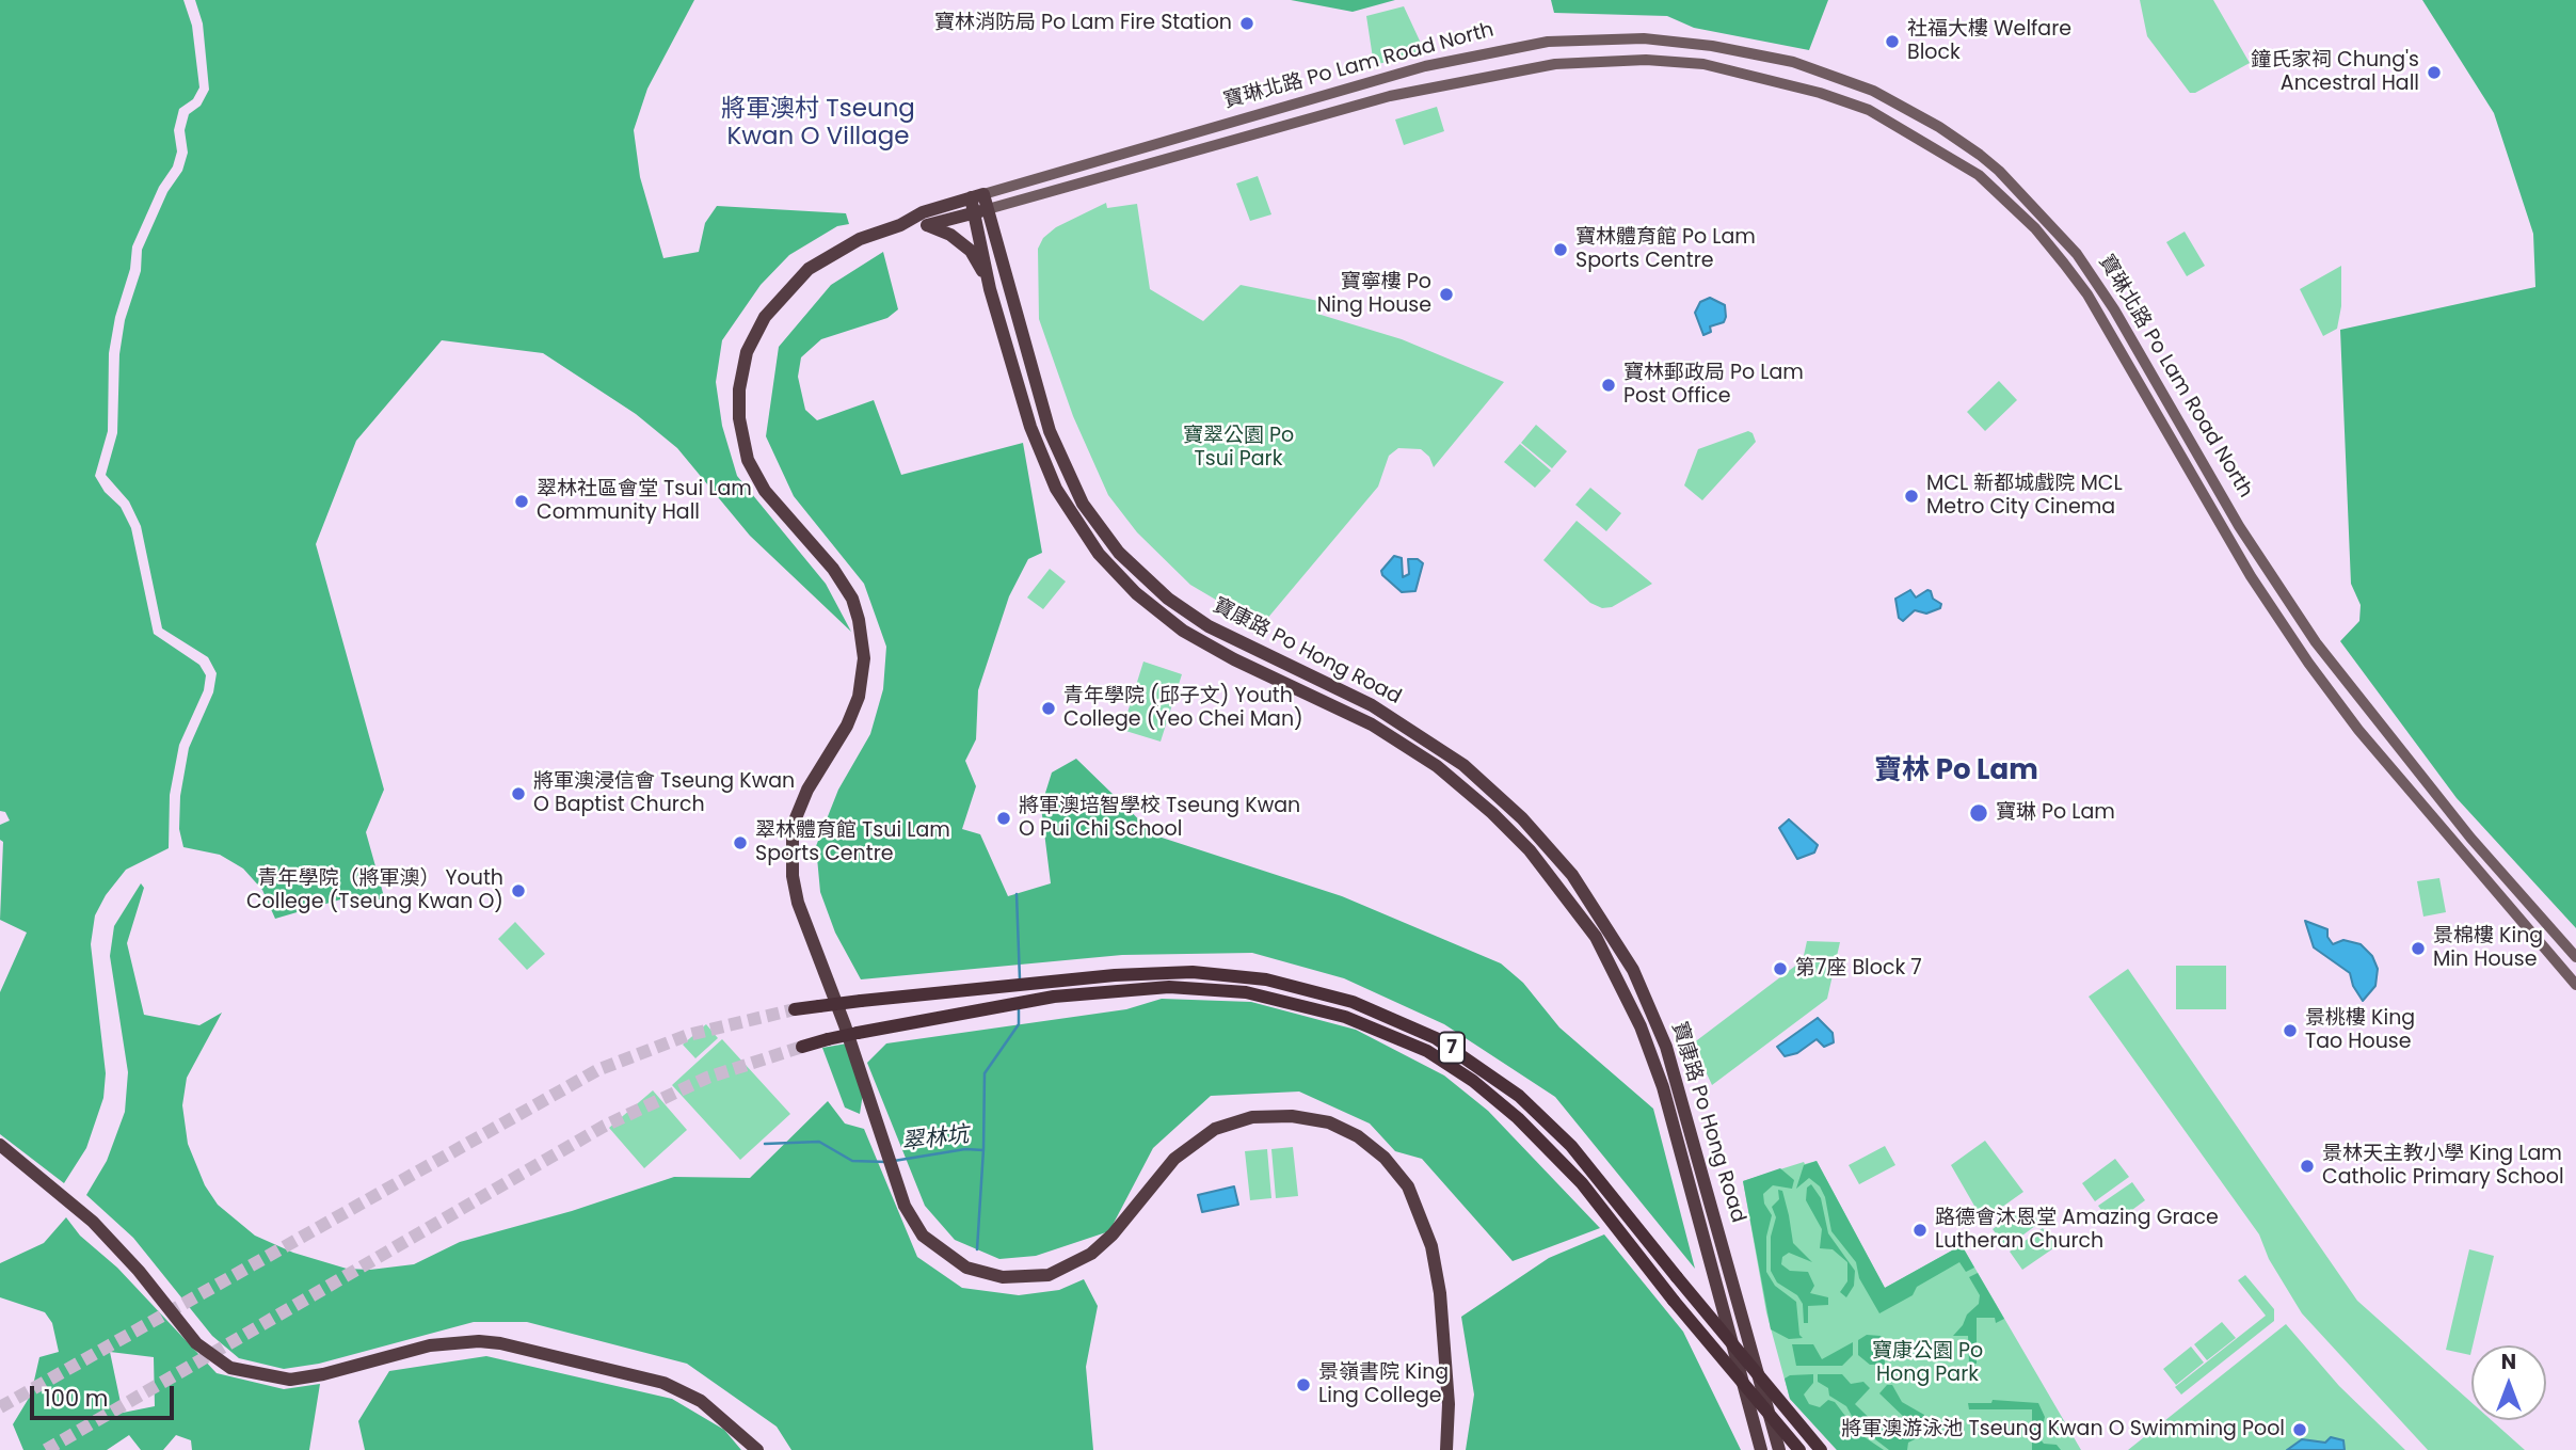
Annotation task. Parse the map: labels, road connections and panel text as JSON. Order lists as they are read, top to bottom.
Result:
{
  "streets": {
    "highway": ["7"],
    "main road": ["寶琳北路 Po Lam Road North", "寶康路 Po Hong Road"]
  },
  "crossings": [
    ["寶琳北路 Po Lam Road North", "寶康路 Po Hong Road"]
  ],
  "districts": ["將軍澳村 Tseung Kwan O Village", "寶林 Po Lam"],
  "water": ["翠林坑"],
  "parks": ["寶翠公園 Po Tsui Park", "寶康公園 Po Hong Park"],
  "places": [
    "寶林消防局 Po Lam Fire Station",
    "社福大樓 Welfare Block",
    "鐘氏家祠 Chung's Ancestral Hall",
    "寶林體育館 Po Lam Sports Centre",
    "寶寧樓 Po Ning House",
    "寶林郵政局 Po Lam Post Office",
    "MCL 新都城戲院 MCL Metro City Cinema",
    "翠林社區會堂 Tsui Lam Community Hall",
    "青年學院 (邱子文) Youth College (Yeo Chei Man)",
    "將軍澳浸信會 Tseung Kwan O Baptist Church",
    "寶琳 Po Lam",
    "將軍澳培智學校 Tseung Kwan O Pui Chi School",
    "翠林體育館 Tsui Lam Sports Centre",
    "青年學院（將軍澳） Youth College (Tseung Kwan O)",
    "景棉樓 King Min House",
    "第7座 Block 7",
    "景桃樓 King Tao House",
    "景林天主教小學 King Lam Catholic Primary School",
    "路德會沐恩堂 Amazing Grace Lutheran Church",
    "景嶺書院 King Ling College",
    "將軍澳游泳池 Tseung Kwan O Swimming Pool"
  ],
  "scale_bar": "100 m",
  "north": "top"
}
